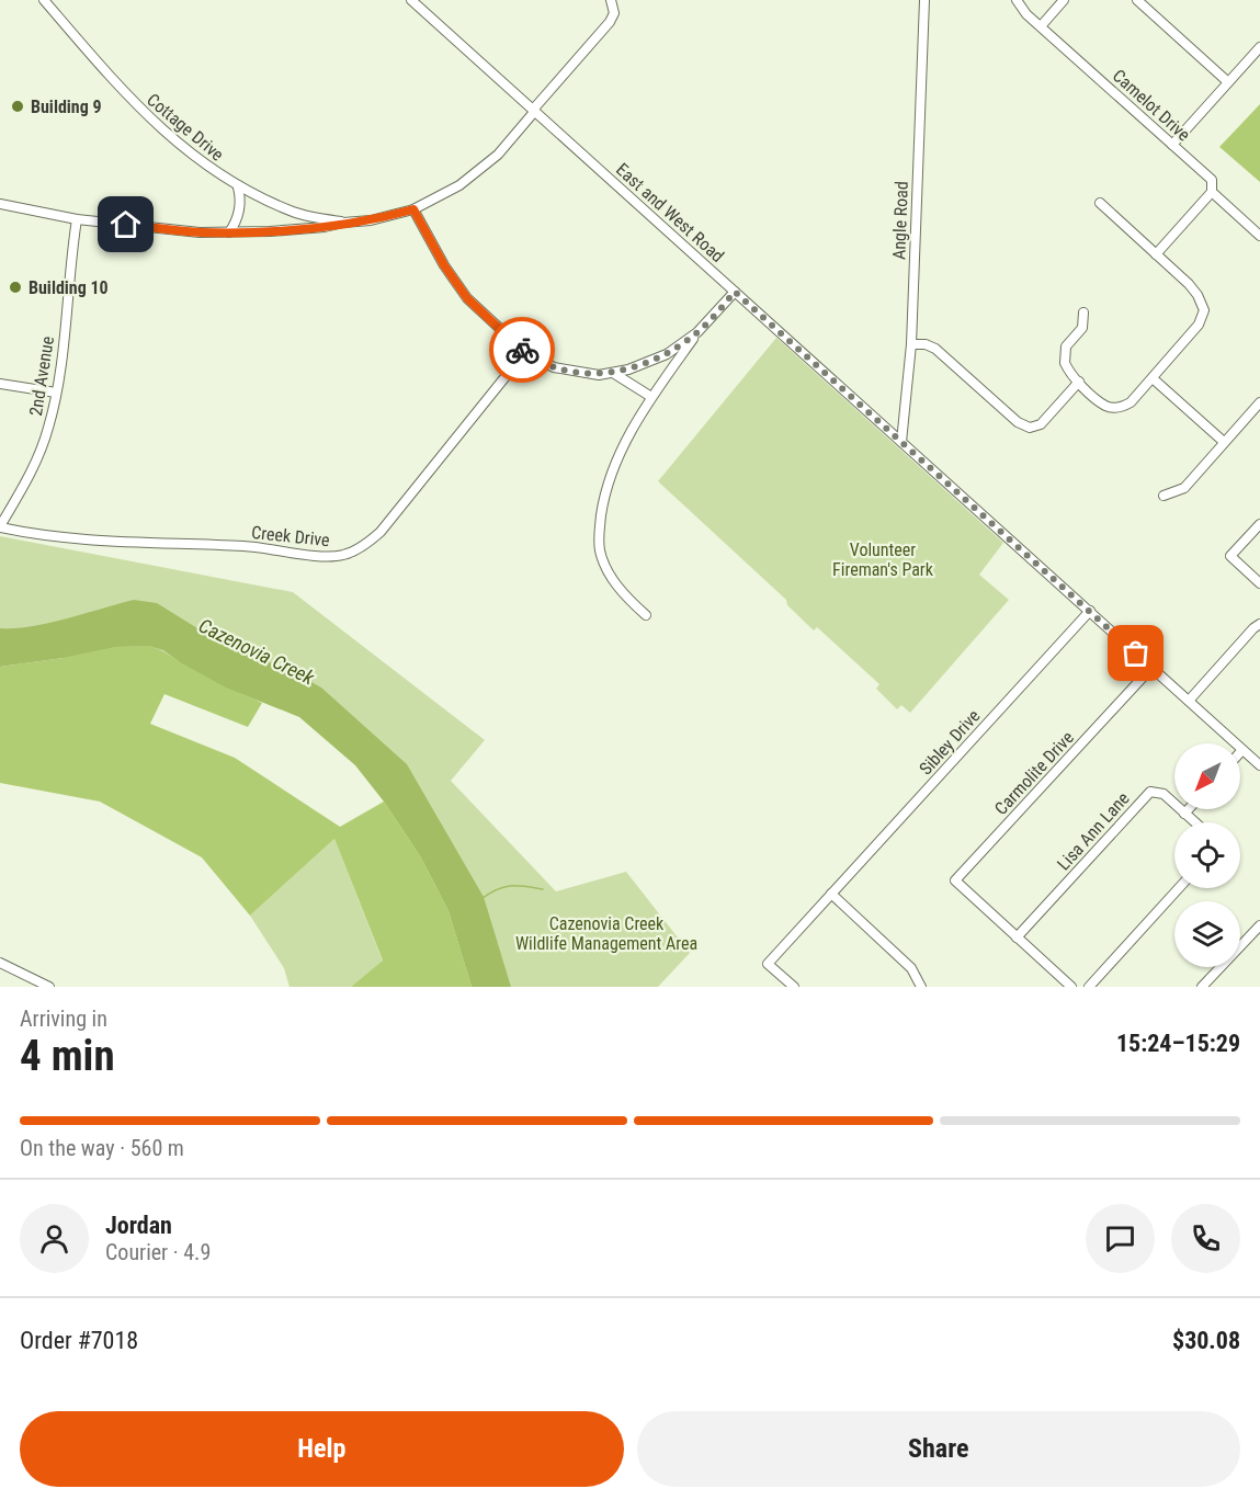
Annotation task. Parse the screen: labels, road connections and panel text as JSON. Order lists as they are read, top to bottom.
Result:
{
  "streets": {
    "street": [
      "Camelot Drive",
      "Cottage Drive",
      "East and West Road",
      "Angle Road",
      "2nd Avenue",
      "Creek Drive",
      "Sibley Drive",
      "Carmolite Drive",
      "Lisa Ann Lane"
    ]
  },
  "crossings": [
    ["East and West Road", "Angle Road"],
    ["East and West Road", "Sibley Drive"],
    ["East and West Road", "Carmolite Drive"],
    ["2nd Avenue", "Creek Drive"],
    ["Carmolite Drive", "Lisa Ann Lane"]
  ],
  "water": ["Cazenovia Creek"],
  "parks": ["Volunteer Fireman's Park", "Cazenovia Creek Wildlife Management Area"],
  "places": ["Building 9", "Building 10"],
  "north": "bottom left",
  "page": {
    "heading": ["4 min", "Arriving in", "15:24–15:29"],
    "panel": [
      "Jordan",
      "Courier · 4.9",
      "Order #7018",
      "$30.08"
    ],
    "bar": "On the way · 560 m",
    "buttons": ["Help", "Share"]
  }
}
